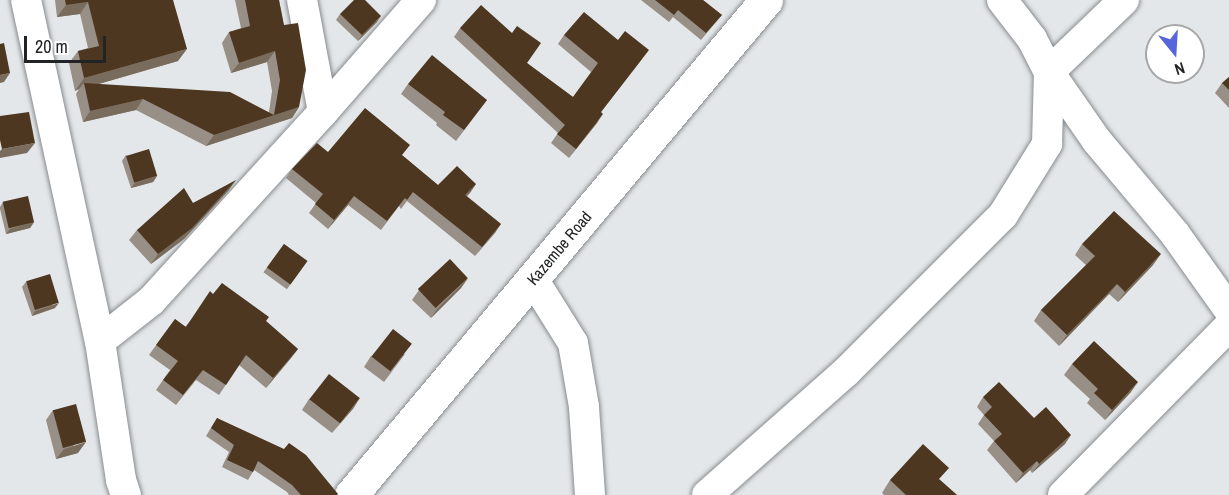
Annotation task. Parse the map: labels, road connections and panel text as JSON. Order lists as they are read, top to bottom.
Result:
{
  "streets": {
    "main road": ["Kazembe Road"]
  },
  "scale_bar": "20 m",
  "north": "bottom"
}
